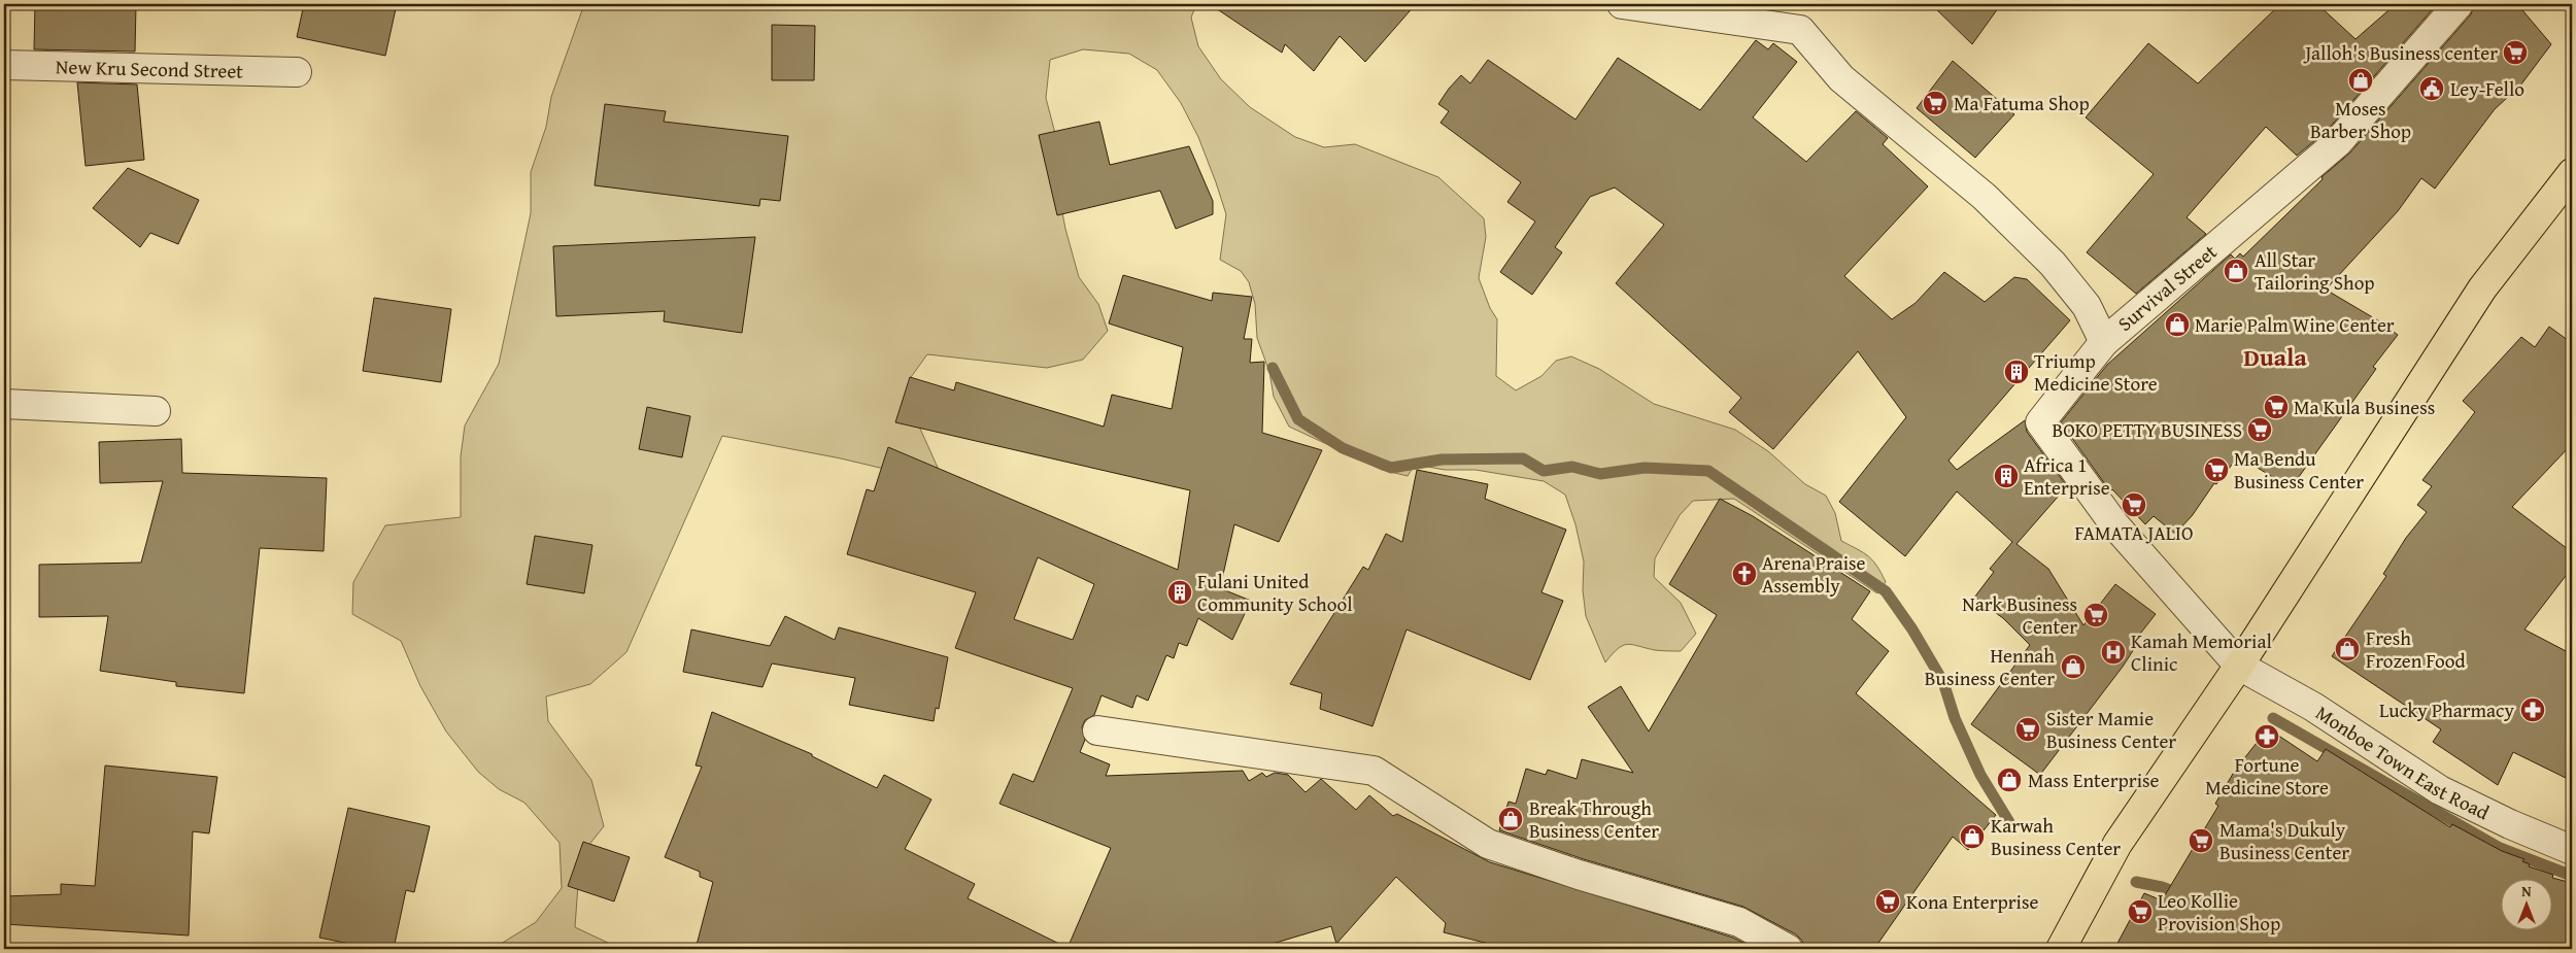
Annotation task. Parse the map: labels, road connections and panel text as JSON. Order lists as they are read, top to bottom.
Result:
{
  "streets": {
    "street": ["New Kru Second Street", "Survival Street", "Monboe Town East Road"]
  },
  "crossings": [
    ["Survival Street", "Monboe Town East Road"]
  ],
  "districts": ["Duala"],
  "places": {
    "supermarket": [
      "Jalloh's Business center",
      "Ma Fatuma Shop",
      "Ma Kula Business",
      "BOKO PETTY BUSINESS",
      "Ma Bendu Business Center",
      "FAMATA JALIO",
      "Nark Business Center",
      "Sister Mamie Business Center",
      "Mama's Dukuly Business Center",
      "Kona Enterprise",
      "Leo Kollie Provision Shop"
    ],
    "shop": [
      "Moses Barber Shop",
      "All Star Tailoring Shop",
      "Marie Palm Wine Center",
      "Fresh Frozen Food",
      "Hennah Business Center",
      "Mass Enterprise",
      "Break Through Business Center",
      "Karwah Business Center"
    ],
    "public building": ["Ley-Fello"],
    "building": ["Triump Medicine Store", "Africa 1 Enterprise", "Fulani United Community School"],
    "church": ["Arena Praise Assembly"],
    "hospital": ["Kamah Memorial Clinic"],
    "pharmacy": ["Lucky Pharmacy", "Fortune Medicine Store"]
  },
  "north": "top"
}
